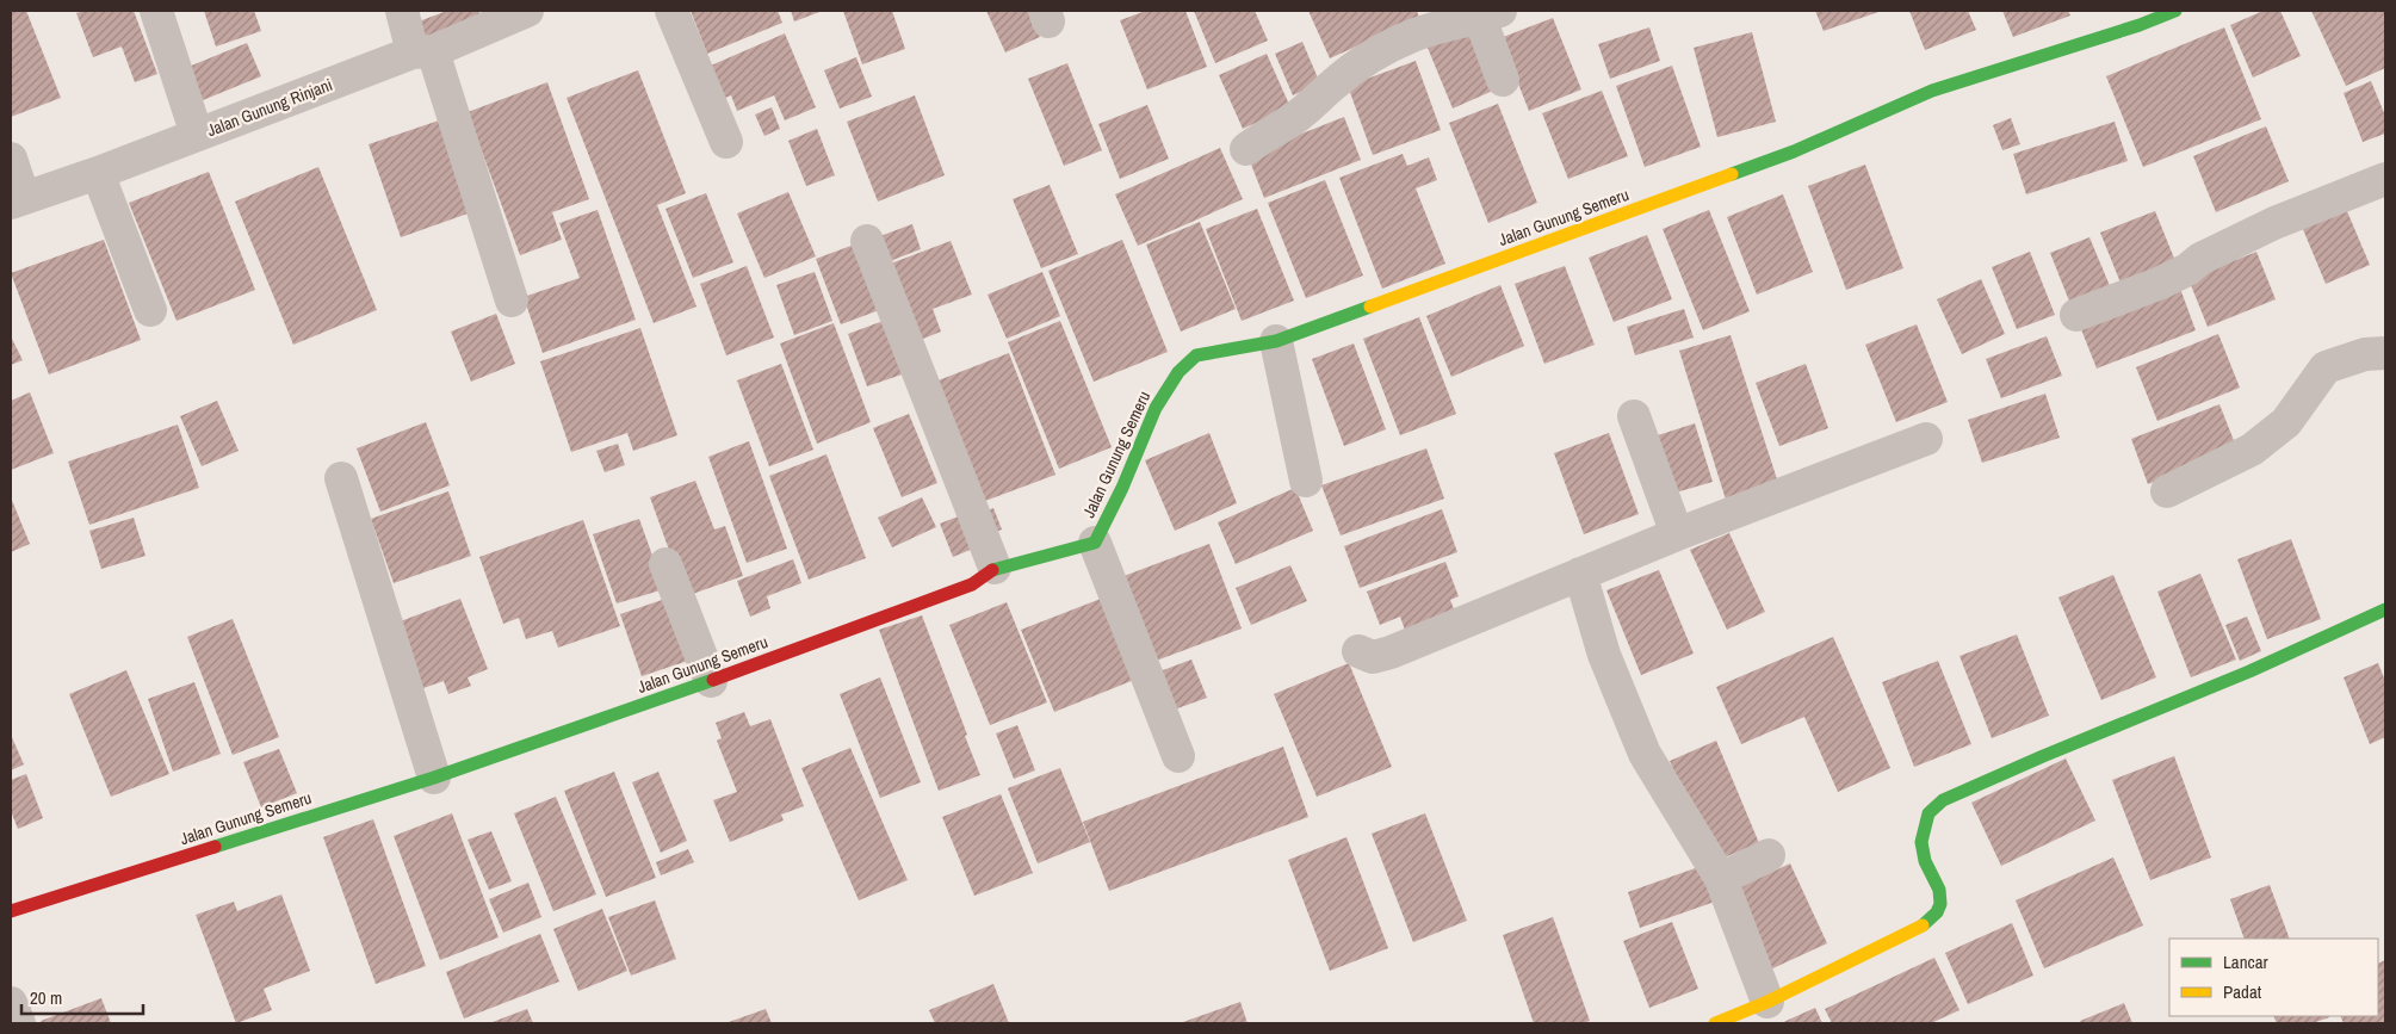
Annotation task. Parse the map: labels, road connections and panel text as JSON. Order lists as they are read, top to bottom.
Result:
{
  "streets": {
    "street": ["Jalan Gunung Rinjani", "Jalan Gunung Semeru"]
  },
  "legend": ["Lancar", "Padat"],
  "scale_bar": "20 m"
}
